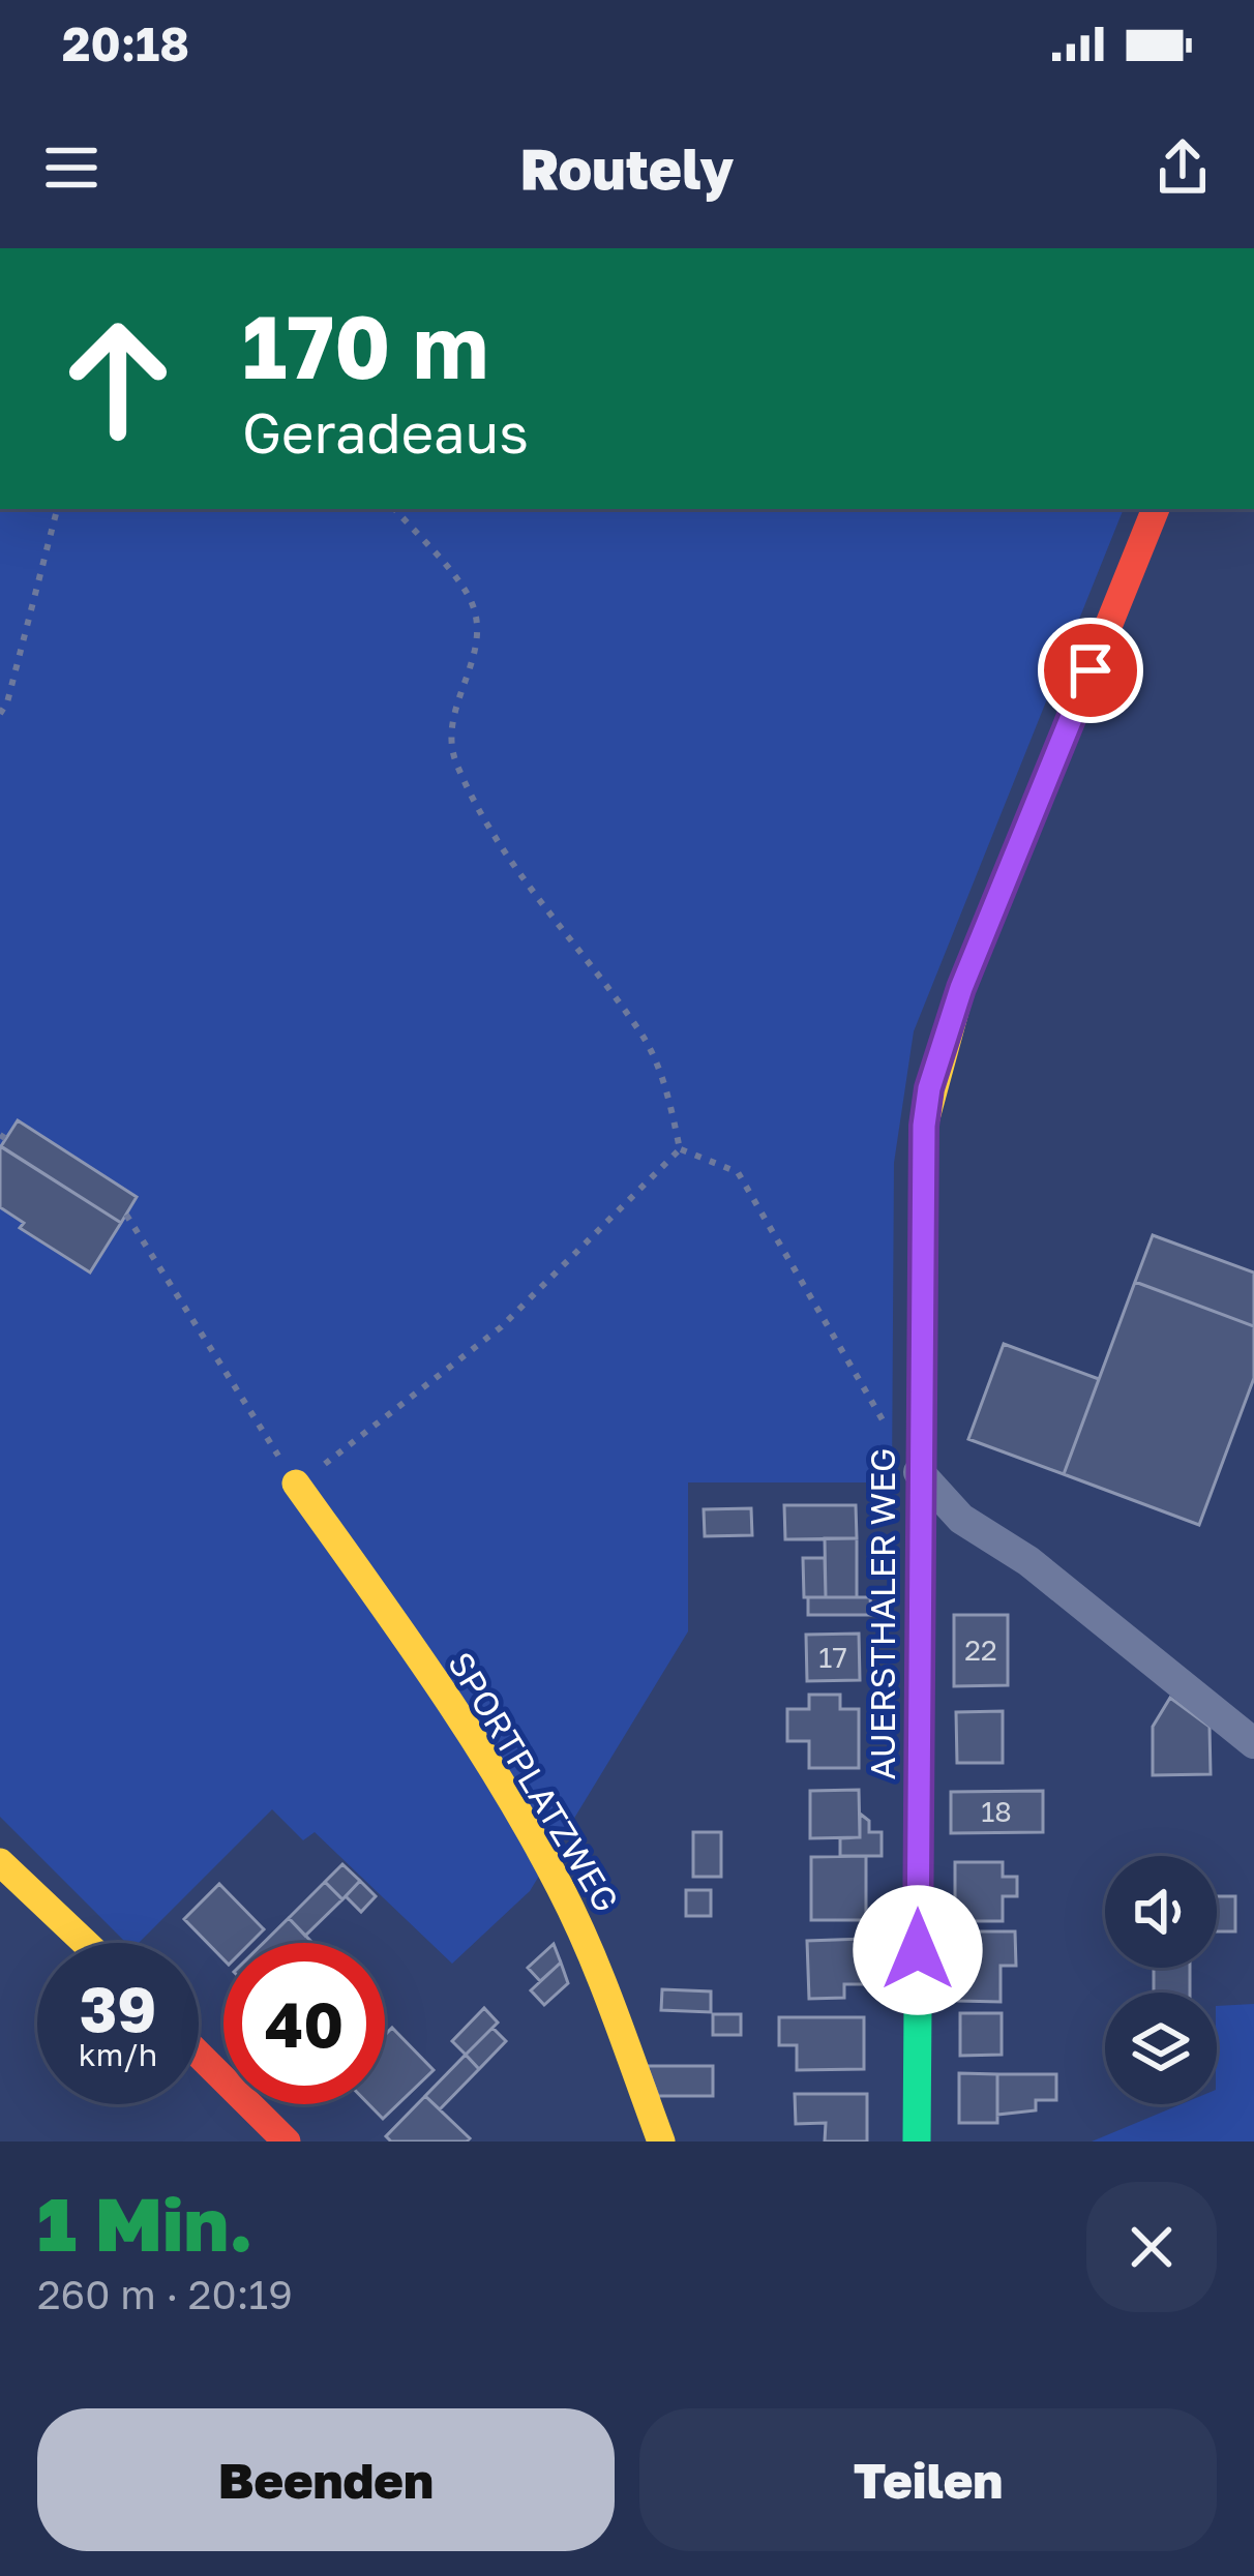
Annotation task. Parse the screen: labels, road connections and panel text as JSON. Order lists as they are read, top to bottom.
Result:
{
  "streets": {
    "street": ["AUERSTHALER WEG", "SPORTPLATZWEG"]
  },
  "house_numbers": ["22", "17", "18"],
  "page": {
    "status": "20:18",
    "header": "Routely",
    "turn": ["170 m", "Geradeaus"],
    "speed": "39 km/h",
    "limit": "40",
    "heading": ["1 Min.", "260 m · 20:19"],
    "buttons": ["Beenden", "Teilen"]
  }
}
